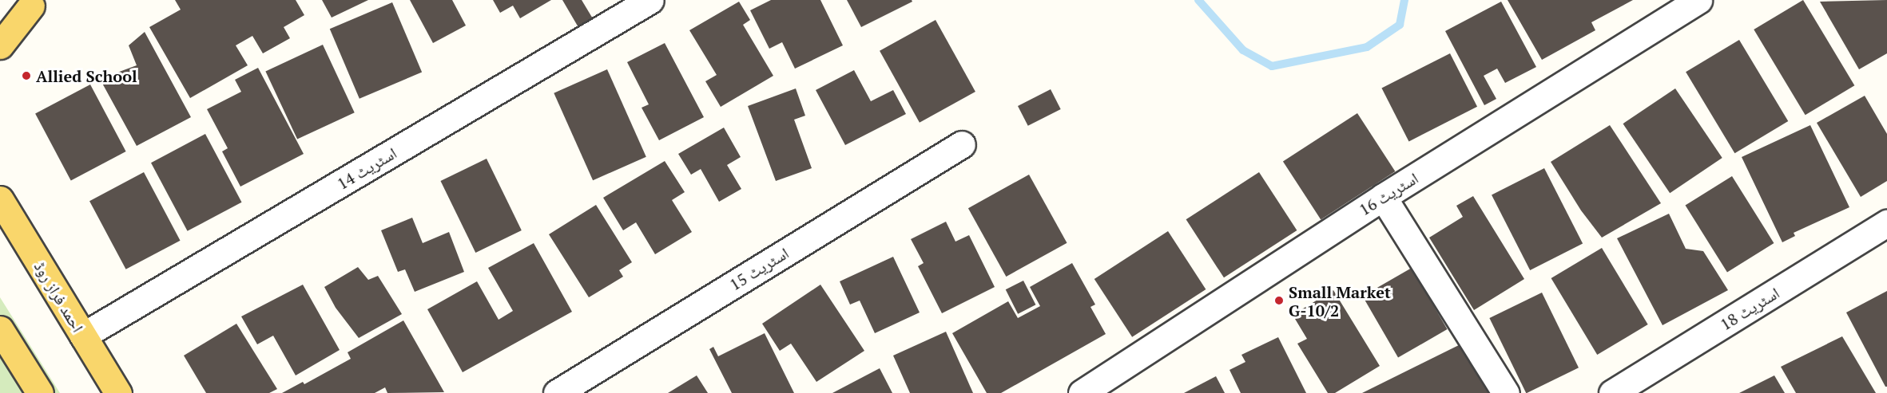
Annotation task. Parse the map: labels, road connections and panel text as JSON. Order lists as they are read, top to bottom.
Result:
{
  "streets": {
    "main road": ["احمد فراز روڈ"],
    "street": [
      "اسٹریٹ 14",
      "اسٹریٹ 16",
      "اسٹریٹ 15",
      "اسٹریٹ 18"
    ]
  },
  "crossings": [
    ["اسٹریٹ 14", "احمد فراز روڈ"]
  ],
  "places": ["Allied School", "Small Market G-10/2"]
}
